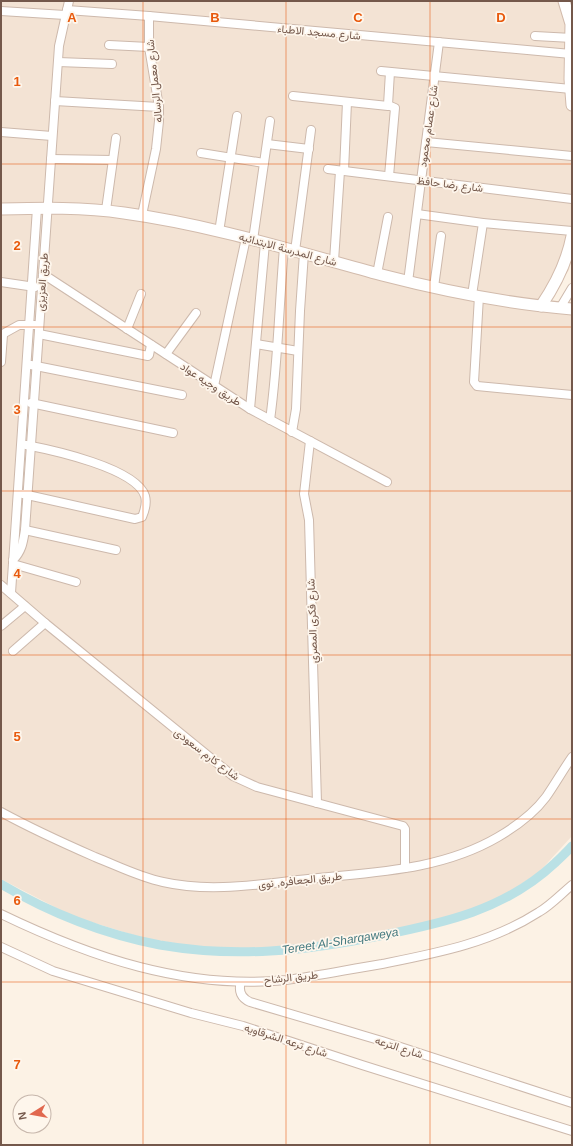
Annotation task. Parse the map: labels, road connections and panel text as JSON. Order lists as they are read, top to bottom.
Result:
{
  "streets": {
    "street": [
      "شارع مسجد الاطباء",
      "شارع معمل الرساله",
      "شارع عصام محمود",
      "شارع رضا حافظ",
      "شارع المدرسة الابتدائيه",
      "طريق العزيزى",
      "طريق وجيه عواد",
      "شارع فكرى المصري",
      "شارع كارم سعودى",
      "طريق الجعافره, نوى",
      "طريق الرشاح",
      "شارع ترعه الشرقاويه",
      "شارع الترعه"
    ]
  },
  "crossings": [
    ["شارع مسجد الاطباء", "شارع معمل الرساله"],
    ["شارع مسجد الاطباء", "شارع عصام محمود"],
    ["شارع مسجد الاطباء", "طريق العزيزى"],
    ["شارع معمل الرساله", "شارع المدرسة الابتدائيه"],
    ["شارع عصام محمود", "شارع رضا حافظ"],
    ["شارع عصام محمود", "شارع المدرسة الابتدائيه"],
    ["شارع المدرسة الابتدائيه", "طريق العزيزى"],
    ["طريق العزيزى", "طريق وجيه عواد"],
    ["طريق العزيزى", "شارع كارم سعودى"],
    ["طريق وجيه عواد", "شارع فكرى المصري"],
    ["شارع فكرى المصري", "شارع كارم سعودى"],
    ["شارع كارم سعودى", "طريق الجعافره, نوى"],
    ["طريق الرشاح", "شارع الترعه"]
  ],
  "water": ["Tereet Al-Sharqaweya"],
  "north": "left",
  "grid": {
    "columns": [
      "A",
      "B",
      "C",
      "D"
    ],
    "rows": [
      "1",
      "2",
      "3",
      "4",
      "5",
      "6",
      "7"
    ]
  }
}
